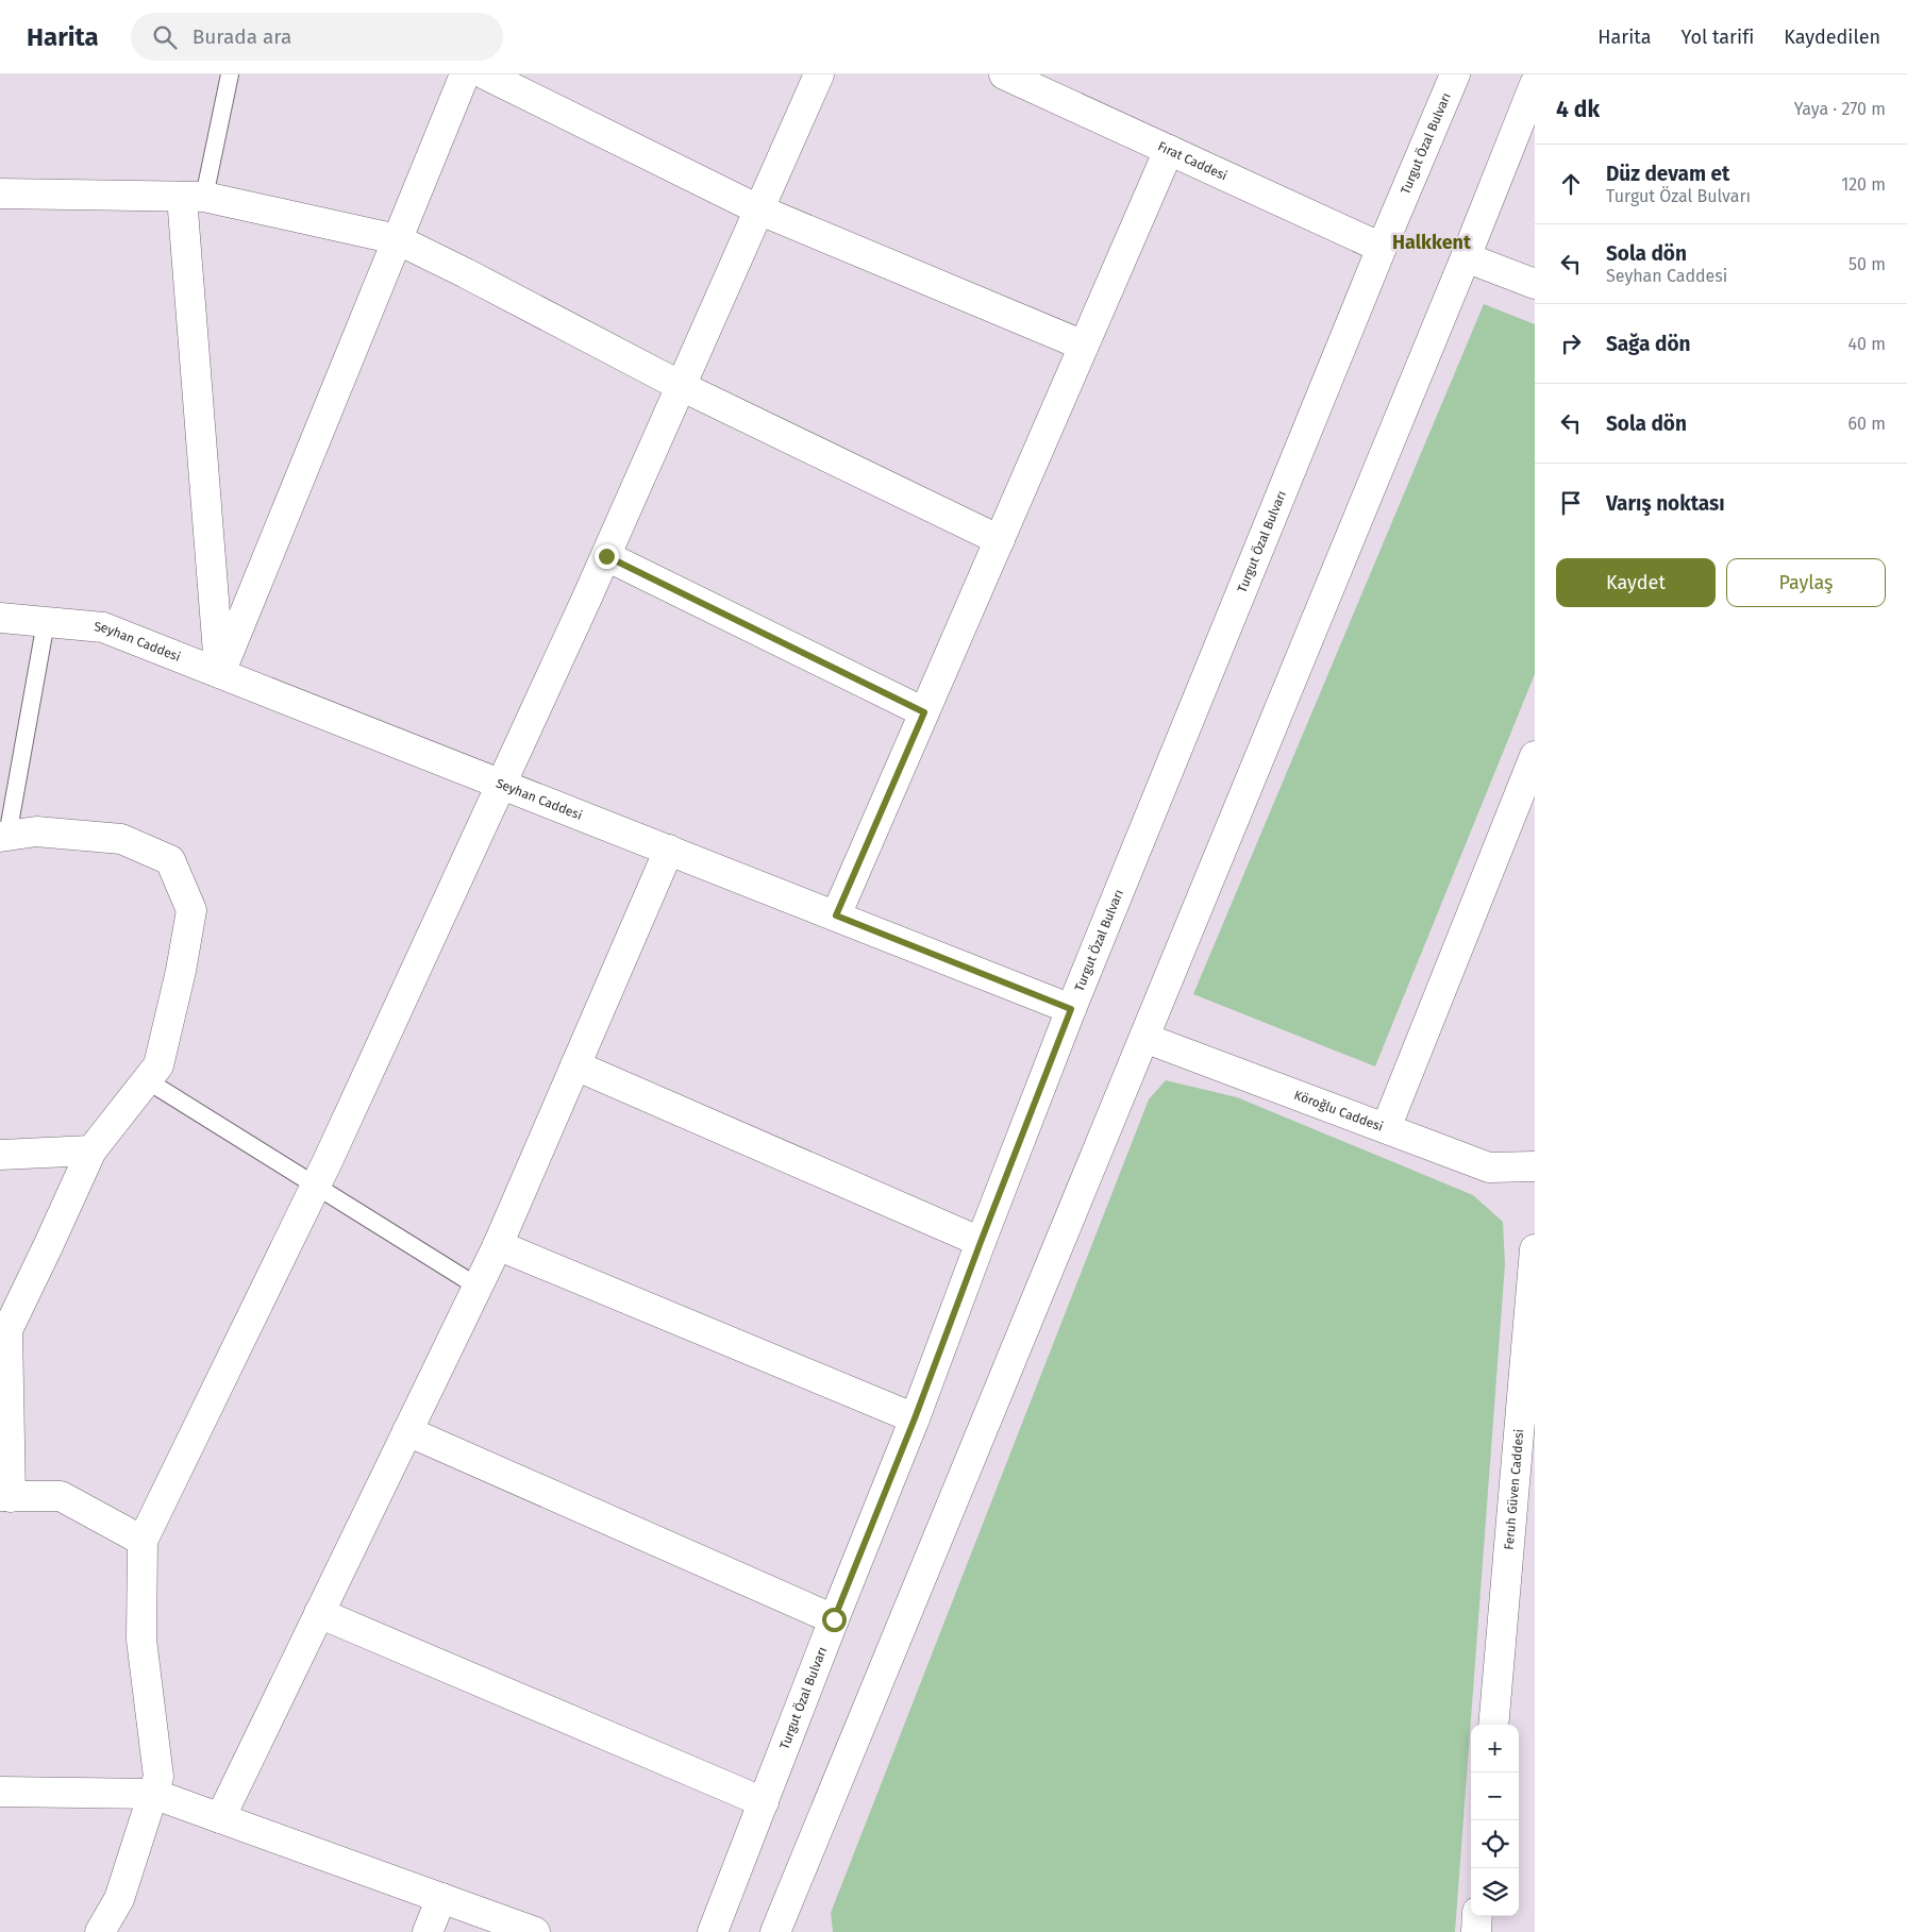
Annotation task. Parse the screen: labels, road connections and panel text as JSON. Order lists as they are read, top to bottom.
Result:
{
  "streets": {
    "street": [
      "Turgut Özal Bulvarı",
      "Fırat Caddesi",
      "Seyhan Caddesi",
      "Köroğlu Caddesi",
      "Feruh Güven Caddesi"
    ]
  },
  "crossings": [
    ["Turgut Özal Bulvarı", "Fırat Caddesi"],
    ["Turgut Özal Bulvarı", "Seyhan Caddesi"]
  ],
  "districts": ["Halkkent"],
  "page": {
    "header": "Harita",
    "search": "Burada ara",
    "nav": ["Harita", "Yol tarifi", "Kaydedilen"],
    "heading": ["4 dk", "Yaya · 270 m"],
    "list": [
      ["Düz devam et", "Turgut Özal Bulvarı", "120 m"],
      ["Sola dön", "Seyhan Caddesi", "50 m"],
      ["Sağa dön", "40 m"],
      ["Sola dön", "60 m"],
      "Varış noktası"
    ],
    "buttons": ["Kaydet", "Paylaş"],
    "map_buttons": ["+", "−"]
  }
}
